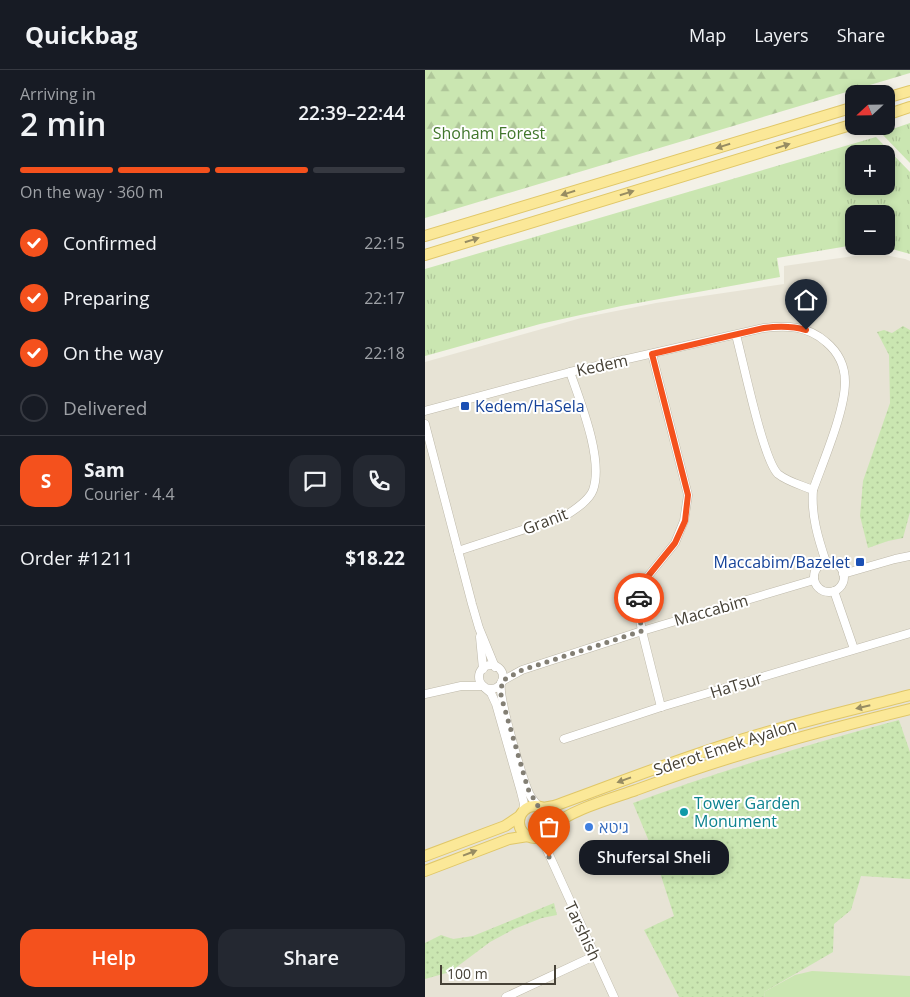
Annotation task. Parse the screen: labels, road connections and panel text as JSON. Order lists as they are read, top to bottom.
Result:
{
  "streets": {
    "main road": ["Sderot Emek Ayalon"],
    "street": [
      "Kedem",
      "Granit",
      "Maccabim",
      "HaTsur",
      "Tarshish"
    ]
  },
  "crossings": [
    ["Kedem", "Granit"],
    ["Sderot Emek Ayalon", "Tarshish"]
  ],
  "parks": ["Shoham Forest"],
  "places": {
    "transit": ["Kedem/HaSela", "Maccabim/Bazelet"],
    "other": ["Tower Garden Monument", "גיטא", "Shufersal Sheli"]
  },
  "scale_bar": "100 m",
  "north": "left",
  "page": {
    "header": "Quickbag",
    "nav": ["Map", "Layers", "Share"],
    "heading": ["2 min", "Arriving in", "22:39–22:44"],
    "panel": [
      "Sam",
      "Courier · 4.4",
      "Order #1211",
      "$18.22"
    ],
    "map_buttons": ["+", "−"],
    "bar": "On the way · 360 m",
    "list": [
      ["Confirmed", "22:15"],
      ["Preparing", "22:17"],
      ["On the way", "22:18"],
      "Delivered"
    ],
    "round": "S",
    "bubble": "Shufersal Sheli",
    "buttons": ["Help", "Share"],
    "scale": "100 m"
  }
}
